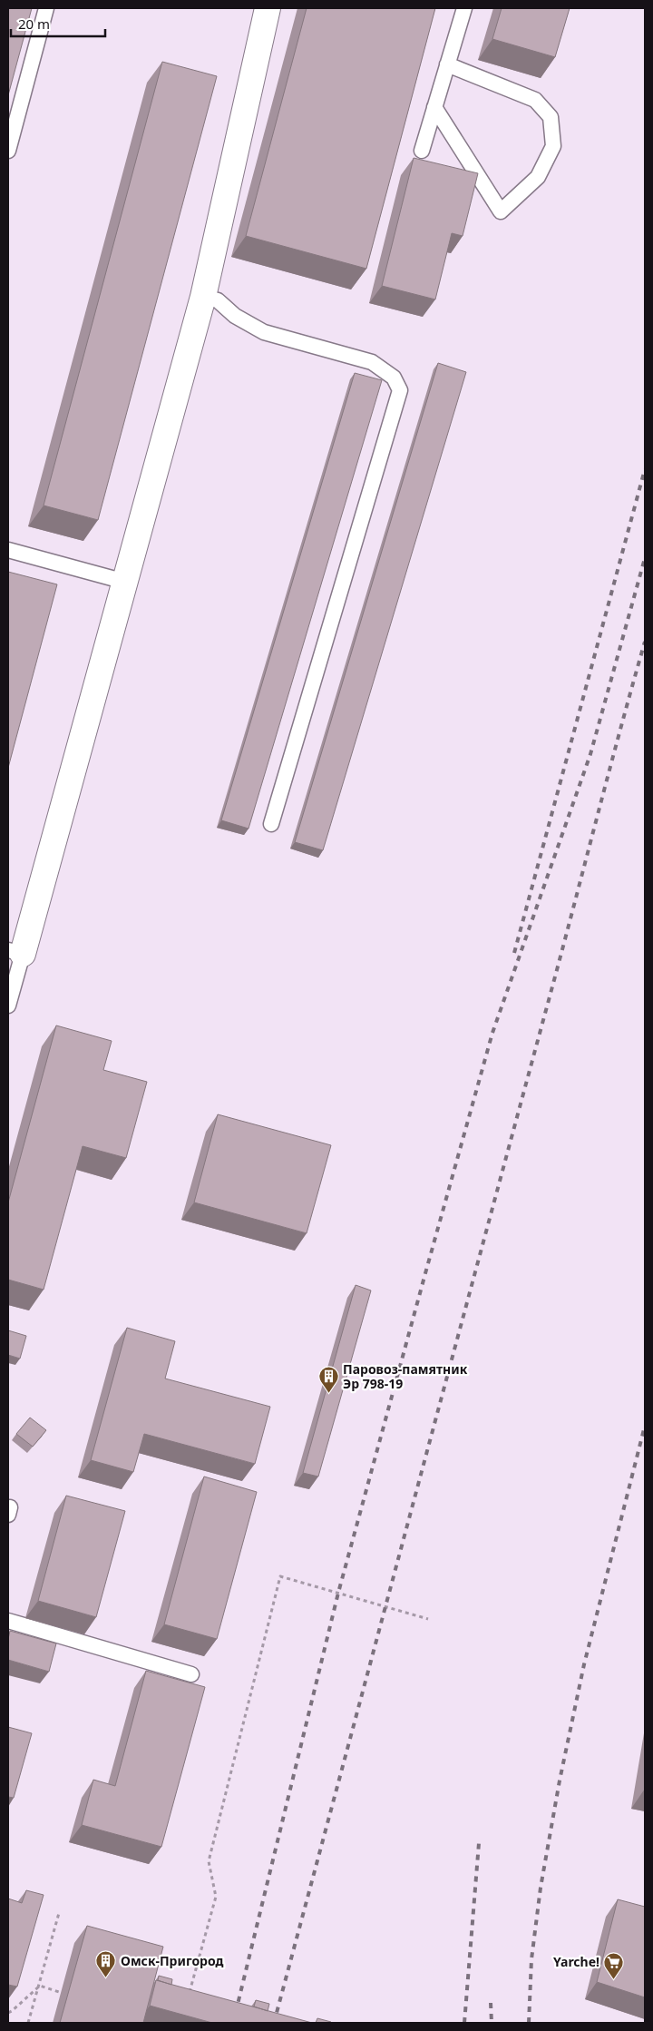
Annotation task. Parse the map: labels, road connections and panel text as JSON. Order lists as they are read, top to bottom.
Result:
{
  "places": {
    "building": ["Паровоз-памятник Эр 798-19", "Омск-Пригород"],
    "supermarket": ["Yarche!"]
  },
  "scale_bar": "20 m"
}
